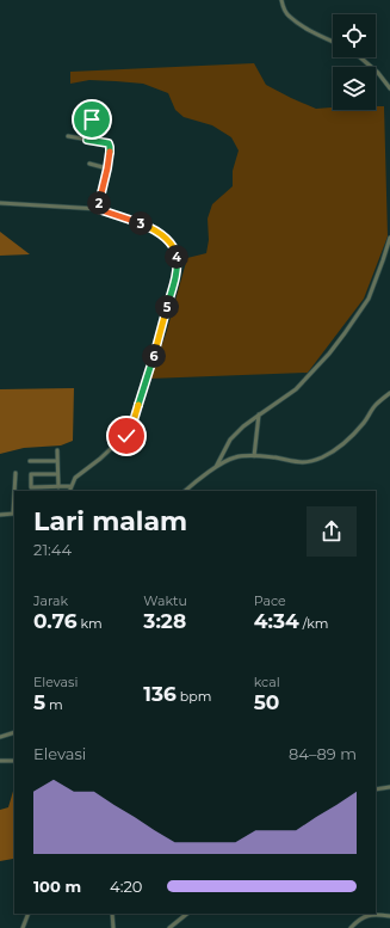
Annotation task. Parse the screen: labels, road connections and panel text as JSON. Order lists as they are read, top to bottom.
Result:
{
  "page": {
    "pins": [
      "2",
      "3",
      "4",
      "5",
      "6"
    ],
    "heading": ["Lari malam", "21:44"],
    "stats": [
      ["Jarak", "0.76 km"],
      ["Waktu", "3:28"],
      ["Pace", "4:34 /km"],
      ["Elevasi", "5 m"],
      ["136 bpm"],
      ["kcal", "50"]
    ],
    "chart": ["Elevasi", "84–89 m"],
    "list": [
      {
        "name": "100 m",
        "note": "4:20"
      }
    ]
  }
}
